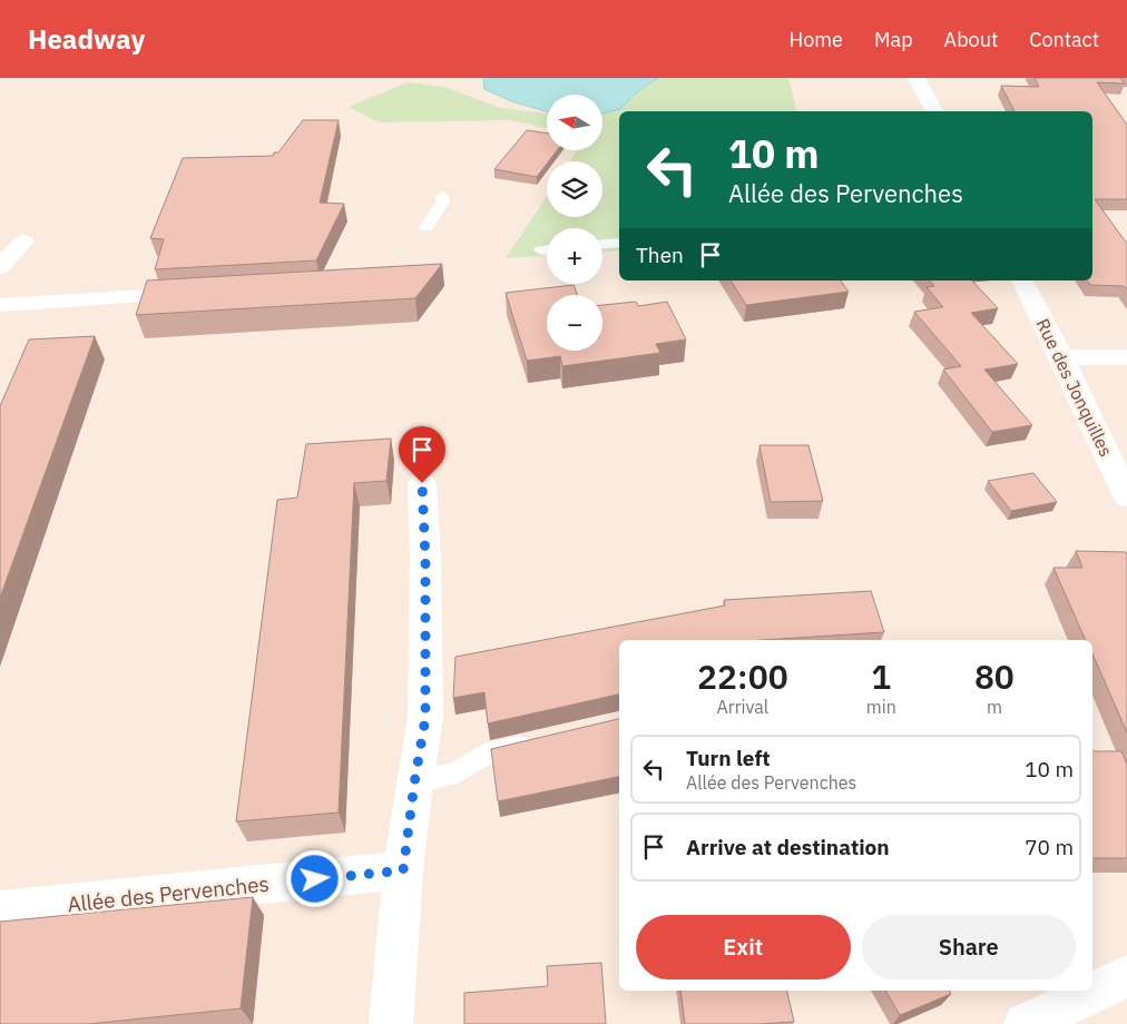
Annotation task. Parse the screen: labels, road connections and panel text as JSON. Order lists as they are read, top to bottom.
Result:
{
  "streets": {
    "street": ["Rue des Jonquilles", "Allée des Pervenches"]
  },
  "north": "left",
  "page": {
    "header": "Headway",
    "nav": [
      "Home",
      "Map",
      "About",
      "Contact"
    ],
    "map_buttons": ["+", "−"],
    "turn": ["10 m", "Allée des Pervenches"],
    "then": "Then",
    "eta": [
      "22:00",
      "Arrival",
      "1",
      "min",
      "80",
      "m"
    ],
    "list": [
      {
        "name": "Turn left",
        "note": "Allée des Pervenches",
        "value": "10 m"
      },
      {
        "name": "Arrive at destination",
        "value": "70 m"
      }
    ],
    "buttons": ["Exit", "Share"]
  }
}
